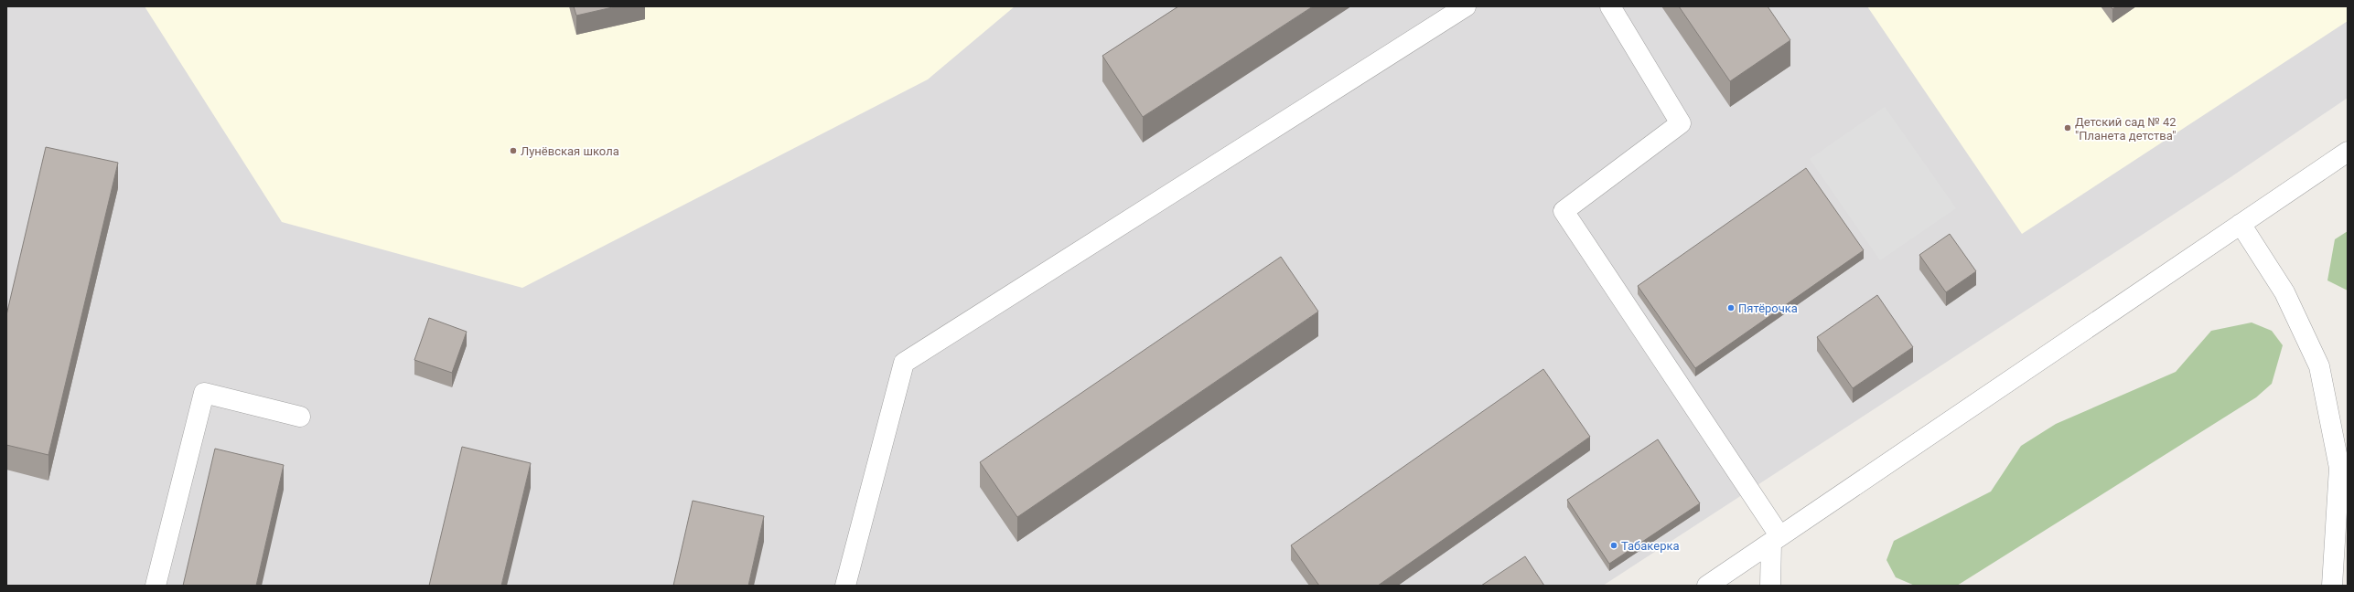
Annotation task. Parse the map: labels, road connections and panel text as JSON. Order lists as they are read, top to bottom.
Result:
{
  "places": [
    "Детский сад № 42 \"Планета детства\"",
    "Лунёвская школа",
    "Пятёрочка",
    "Табакерка"
  ]
}
